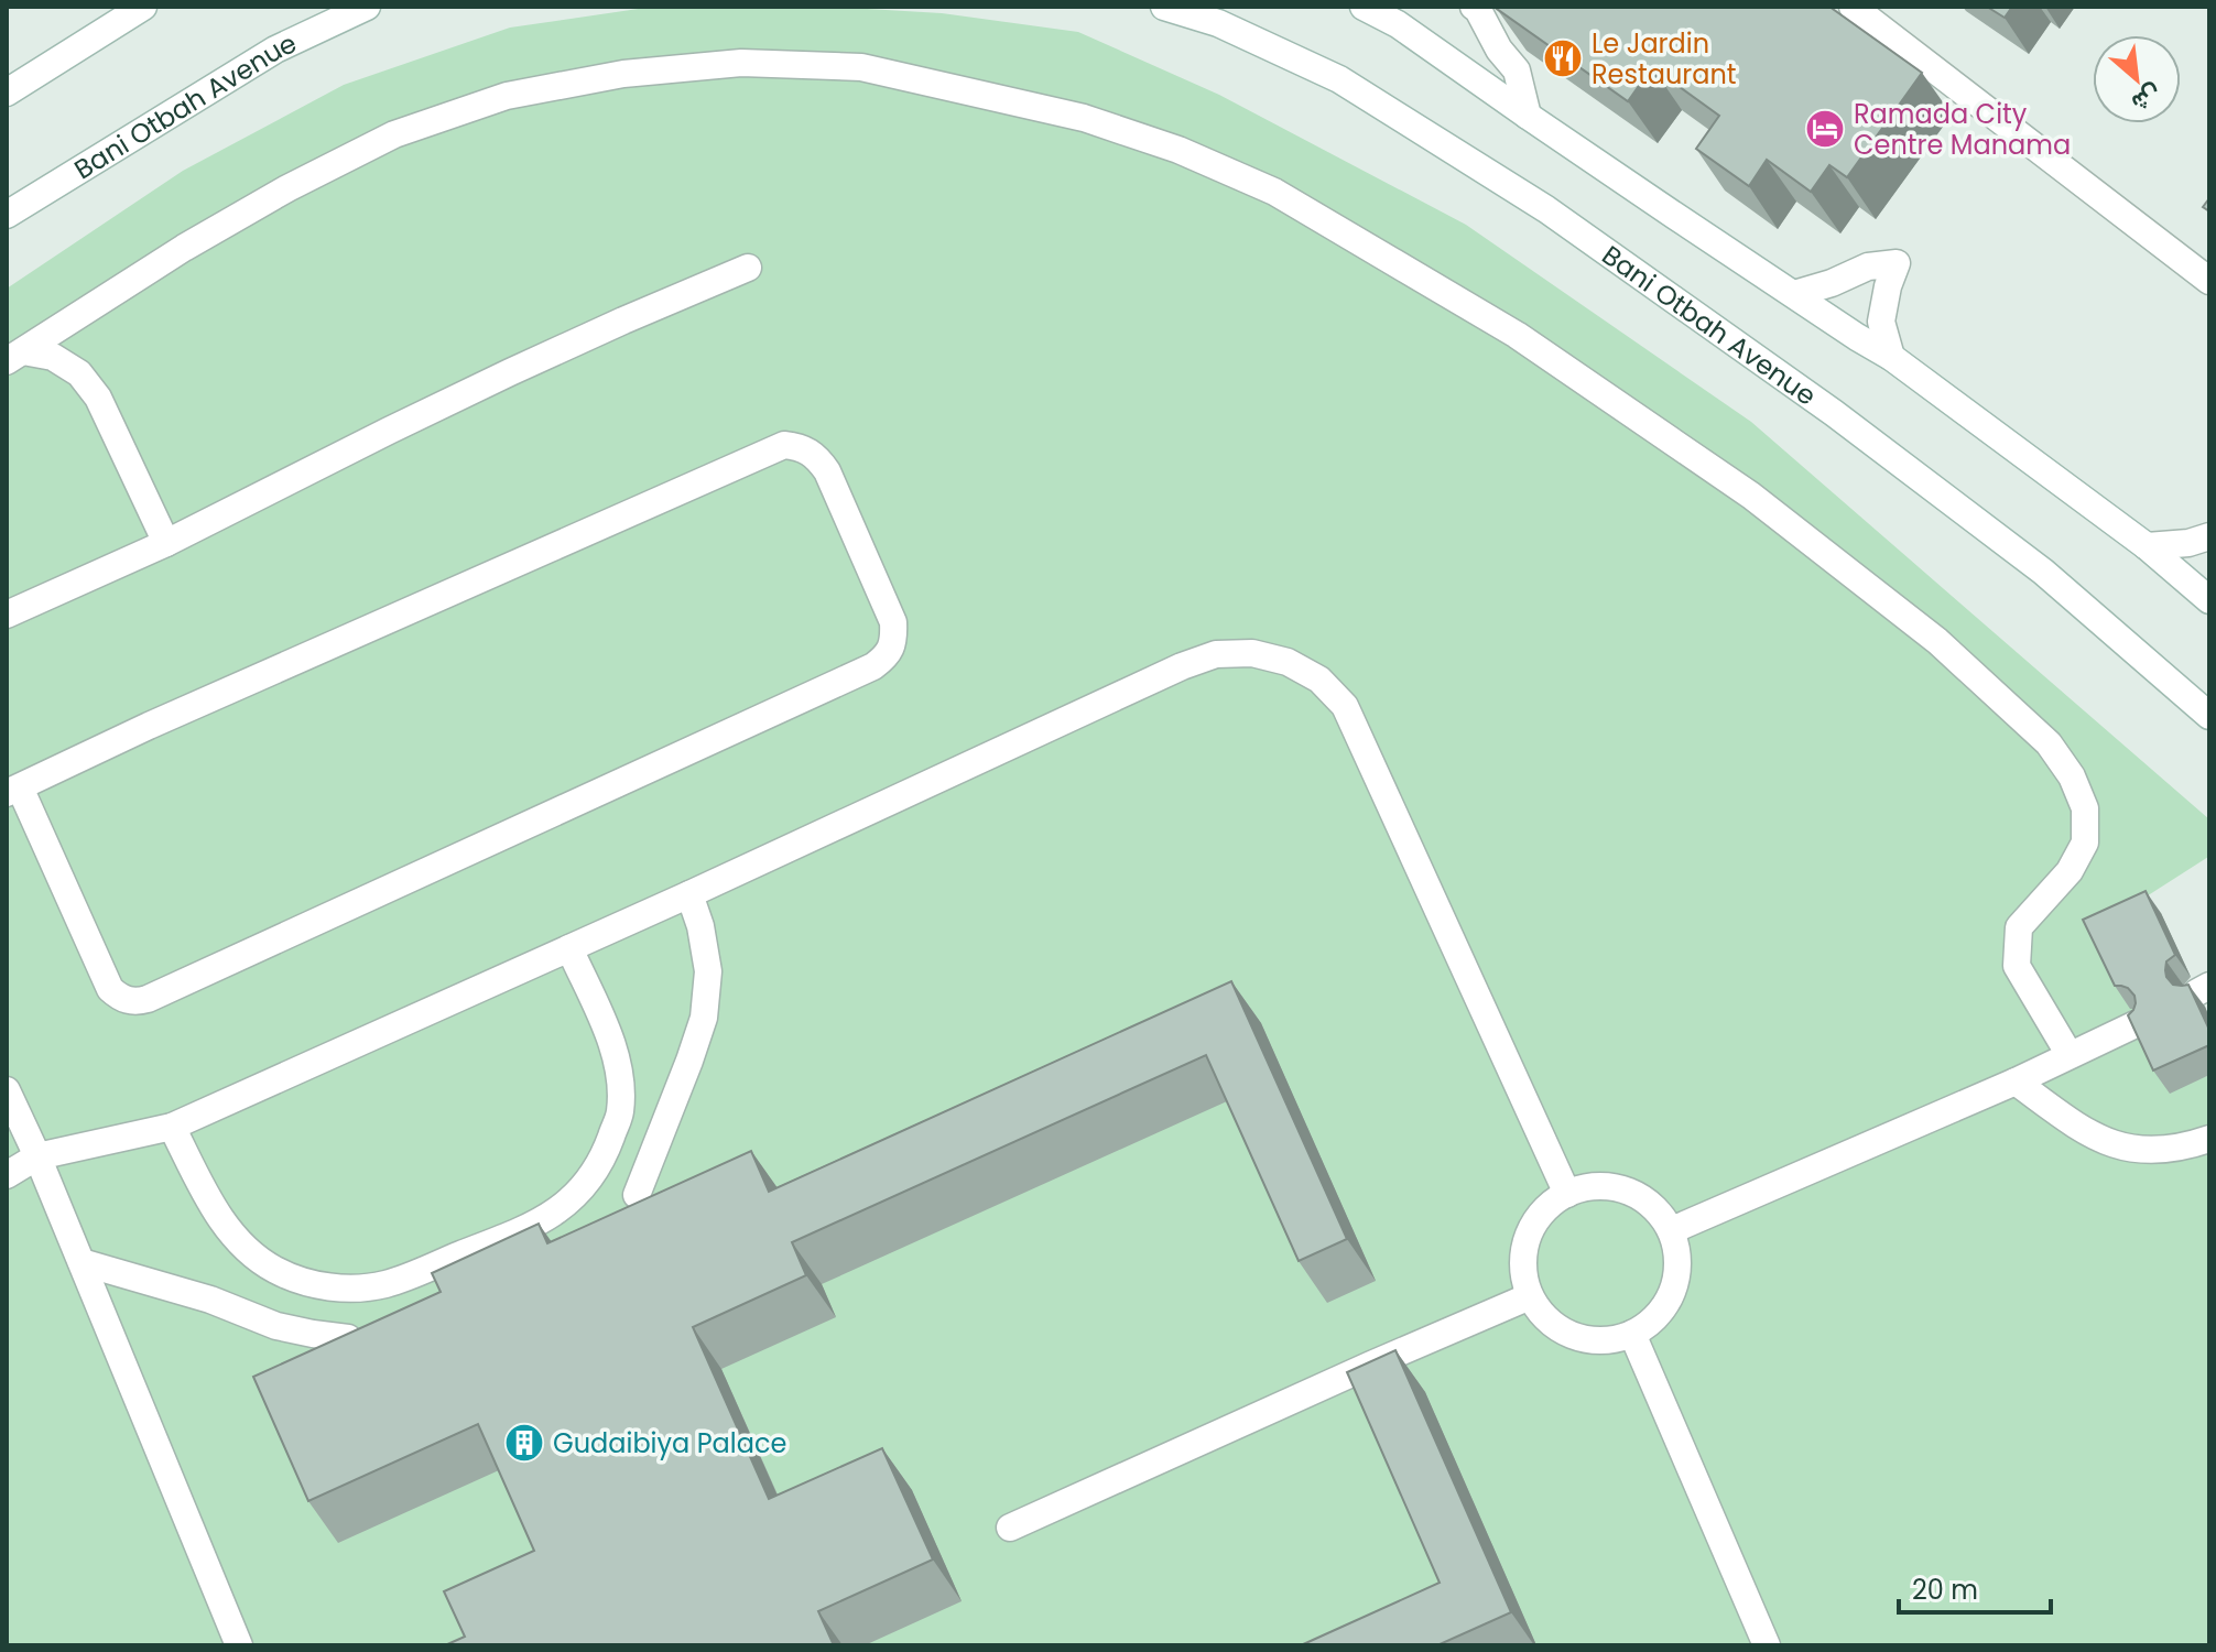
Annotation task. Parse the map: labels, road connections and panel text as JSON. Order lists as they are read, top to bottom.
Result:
{
  "streets": {
    "main road": ["Bani Otbah Avenue"]
  },
  "places": {
    "restaurant": ["Le Jardin Restaurant"],
    "hotel": ["Ramada City Centre Manama"],
    "building": ["Gudaibiya Palace"]
  },
  "scale_bar": "20 m",
  "north": "bottom right"
}
